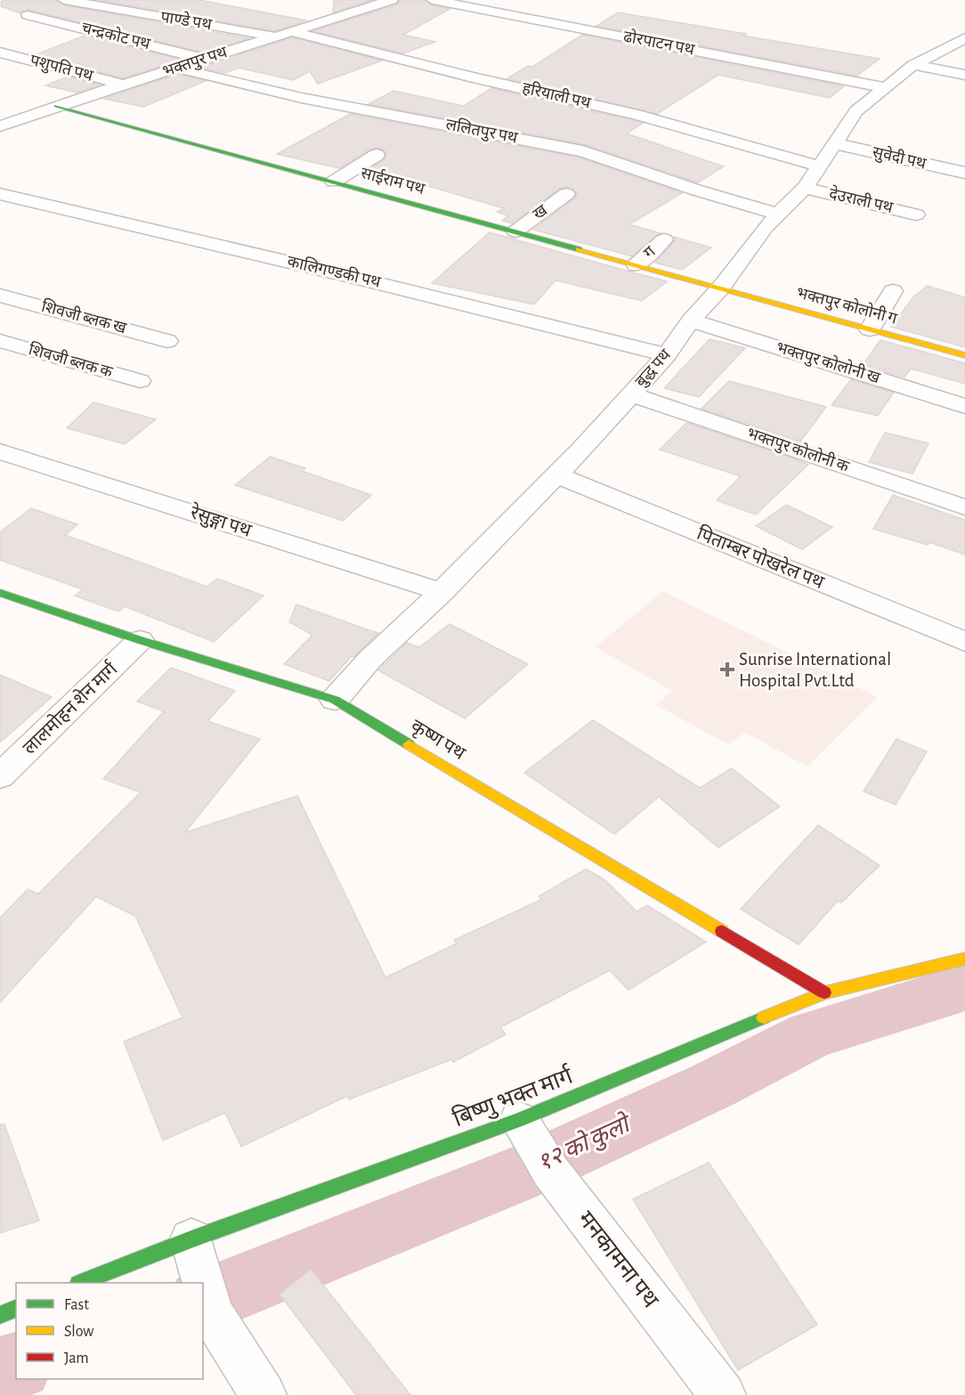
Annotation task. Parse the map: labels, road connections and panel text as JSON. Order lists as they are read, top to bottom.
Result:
{
  "streets": {
    "street": [
      "पाण्डे पथ",
      "चन्द्रकोट पथ",
      "ढोरपाटन पथ",
      "भक्तपुर पथ",
      "पशुपति पथ",
      "हरियाली पथ",
      "ललितपुर पथ",
      "सुवेदी पथ",
      "साईराम पथ",
      "देउराली पथ",
      "ख",
      "ग",
      "कालिगण्डकी पथ",
      "भक्तपुर कोलोनी ग",
      "शिवजी ब्लक ख",
      "शिवजी ब्लक क",
      "भक्तपुर कोलोनी ख",
      "बुद्ध पथ",
      "भक्तपुर कोलोनी क",
      "रेसुङ्गा पथ",
      "पिताम्बर पोखरेल पथ",
      "लालमोहन शेन मार्ग",
      "कृष्ण पथ",
      "बिष्णु भक्त मार्ग",
      "मनकामना पथ"
    ]
  },
  "crossings": [
    ["पाण्डे पथ", "भक्तपुर पथ"],
    ["पाण्डे पथ", "हरियाली पथ"],
    ["चन्द्रकोट पथ", "भक्तपुर पथ"],
    ["ढोरपाटन पथ", "बुद्ध पथ"],
    ["भक्तपुर पथ", "पशुपति पथ"],
    ["भक्तपुर पथ", "हरियाली पथ"],
    ["भक्तपुर पथ", "ललितपुर पथ"],
    ["भक्तपुर पथ", "साईराम पथ"],
    ["हरियाली पथ", "बुद्ध पथ"],
    ["ललितपुर पथ", "बुद्ध पथ"],
    ["सुवेदी पथ", "बुद्ध पथ"],
    ["साईराम पथ", "ख"],
    ["साईराम पथ", "ग"],
    ["साईराम पथ", "भक्तपुर कोलोनी ग"],
    ["साईराम पथ", "बुद्ध पथ"],
    ["देउराली पथ", "बुद्ध पथ"],
    ["कालिगण्डकी पथ", "बुद्ध पथ"],
    ["भक्तपुर कोलोनी ग", "बुद्ध पथ"],
    ["भक्तपुर कोलोनी ख", "बुद्ध पथ"],
    ["बुद्ध पथ", "भक्तपुर कोलोनी क"],
    ["बुद्ध पथ", "रेसुङ्गा पथ"],
    ["बुद्ध पथ", "पिताम्बर पोखरेल पथ"],
    ["बुद्ध पथ", "कृष्ण पथ"],
    ["लालमोहन शेन मार्ग", "कृष्ण पथ"],
    ["कृष्ण पथ", "बिष्णु भक्त मार्ग"],
    ["बिष्णु भक्त मार्ग", "मनकामना पथ"]
  ],
  "water": ["१२ को कुलो"],
  "places": {
    "health": ["Sunrise International Hospital Pvt.Ltd"]
  },
  "legend": ["Fast", "Slow", "Jam"]
}
